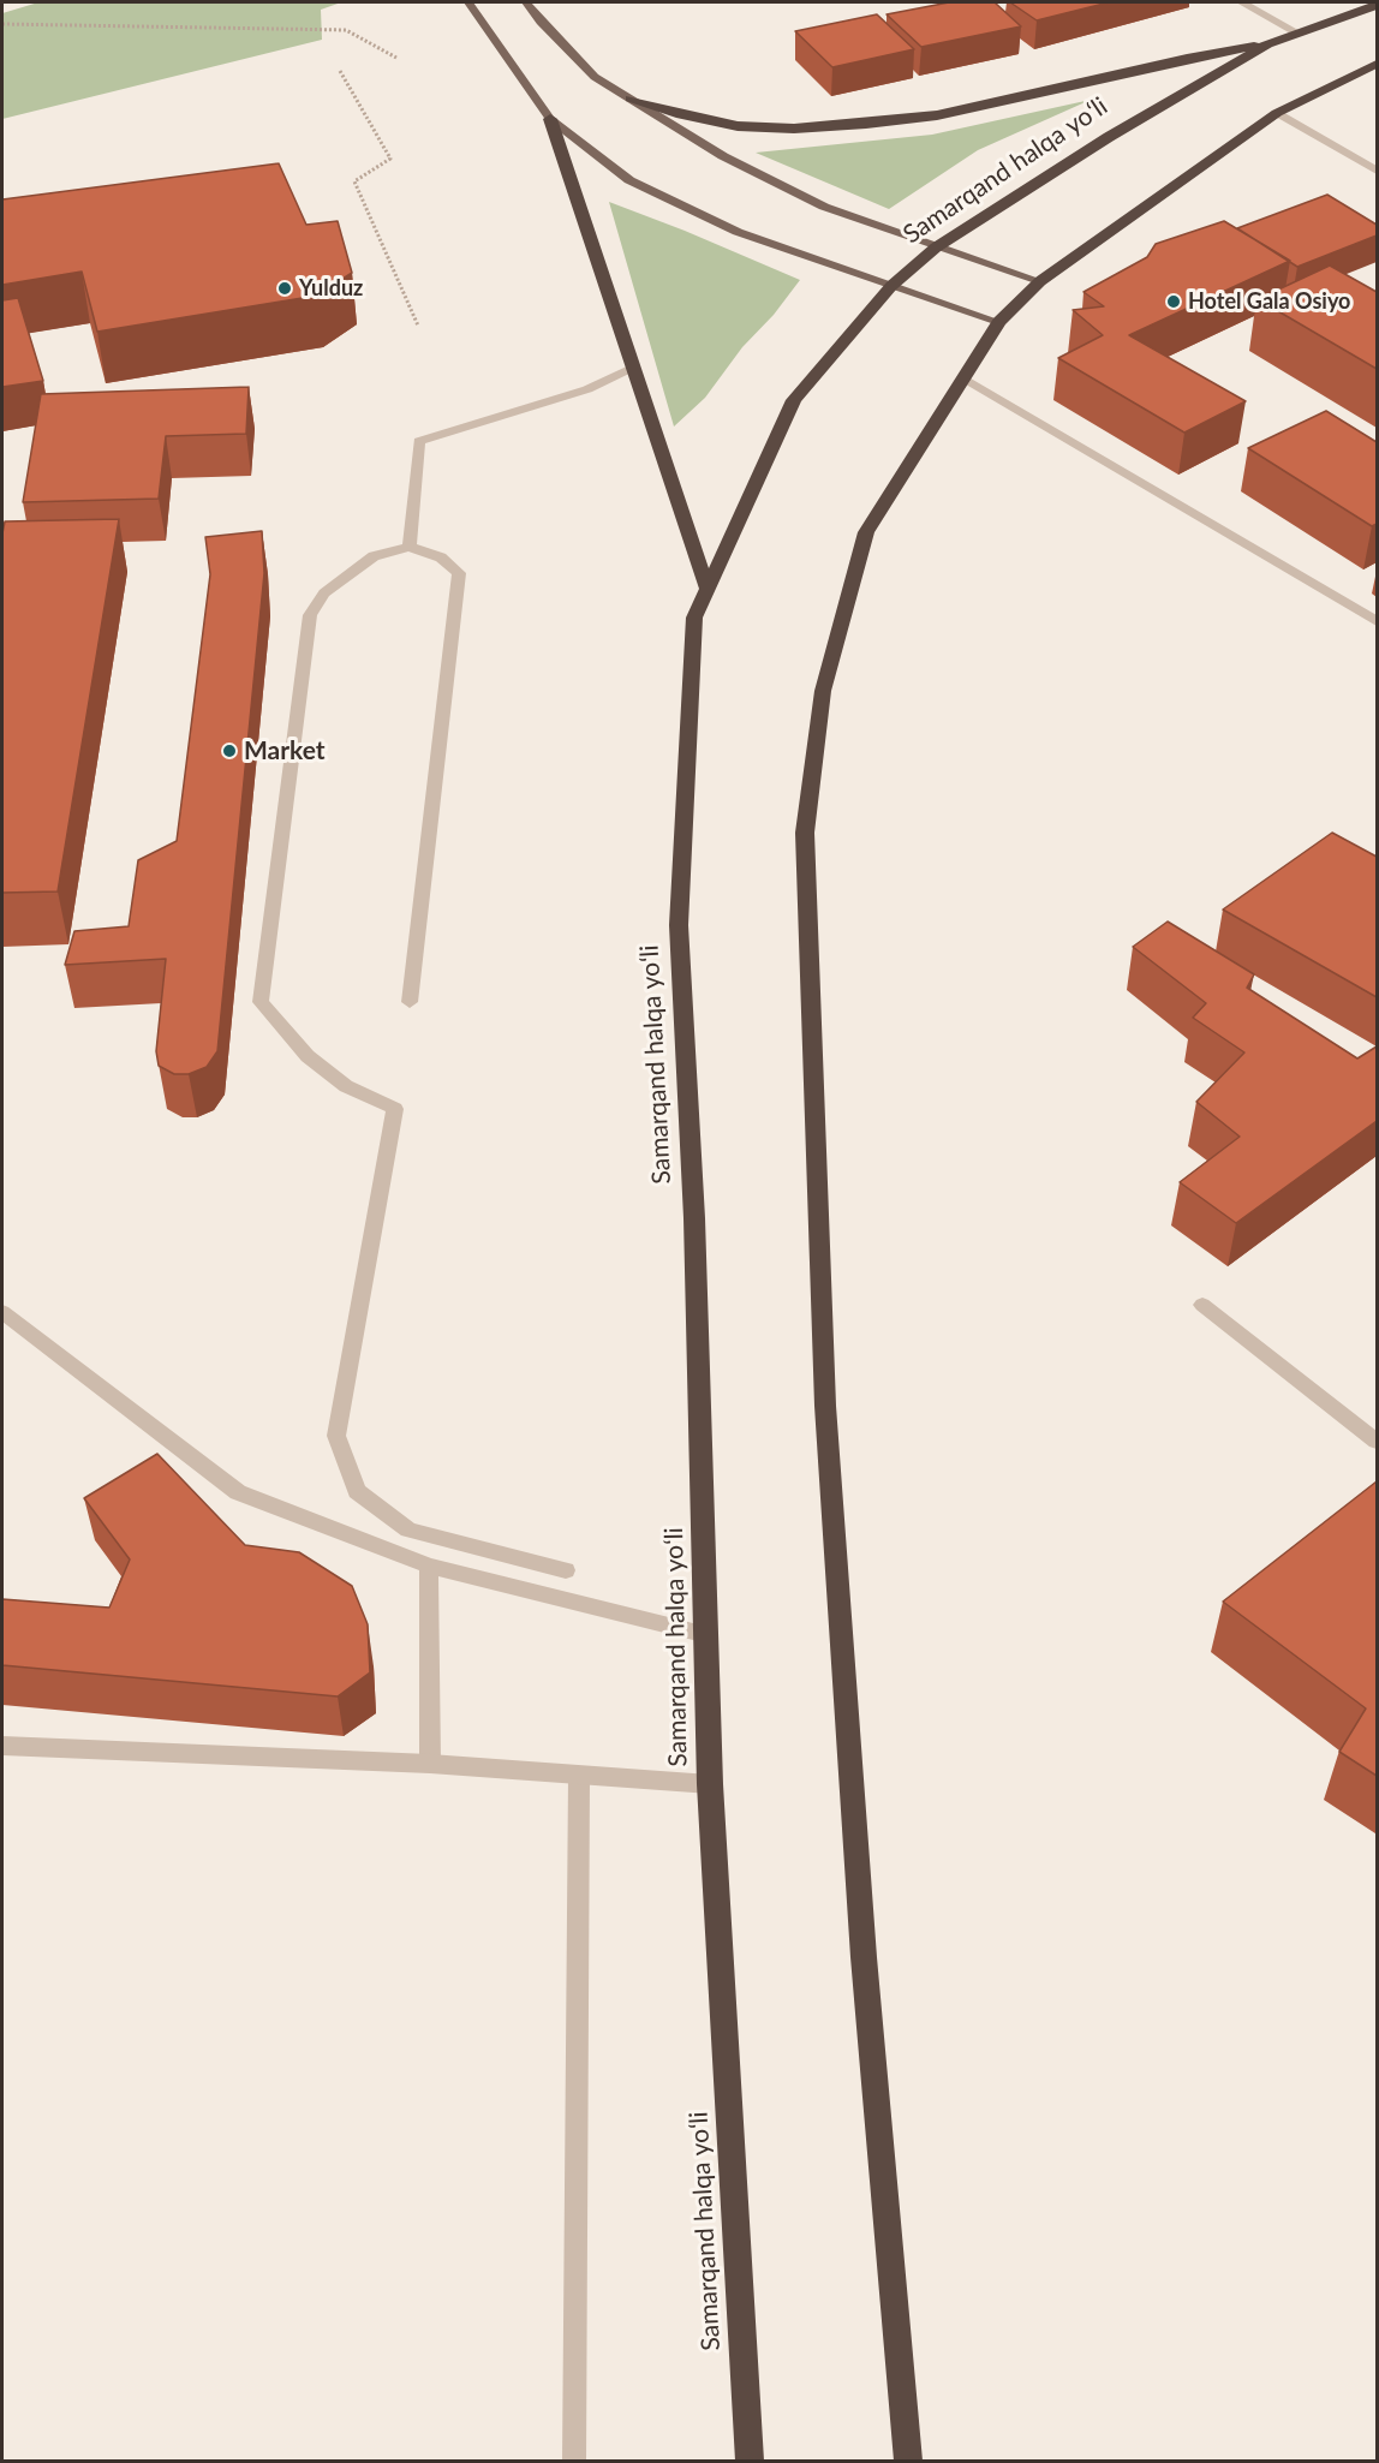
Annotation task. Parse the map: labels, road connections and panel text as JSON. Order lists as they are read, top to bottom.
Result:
{
  "streets": {
    "highway": ["Samarqand halqa yoʻli"]
  },
  "places": ["Yulduz", "Hotel Gala Osiyo", "Market"]
}
